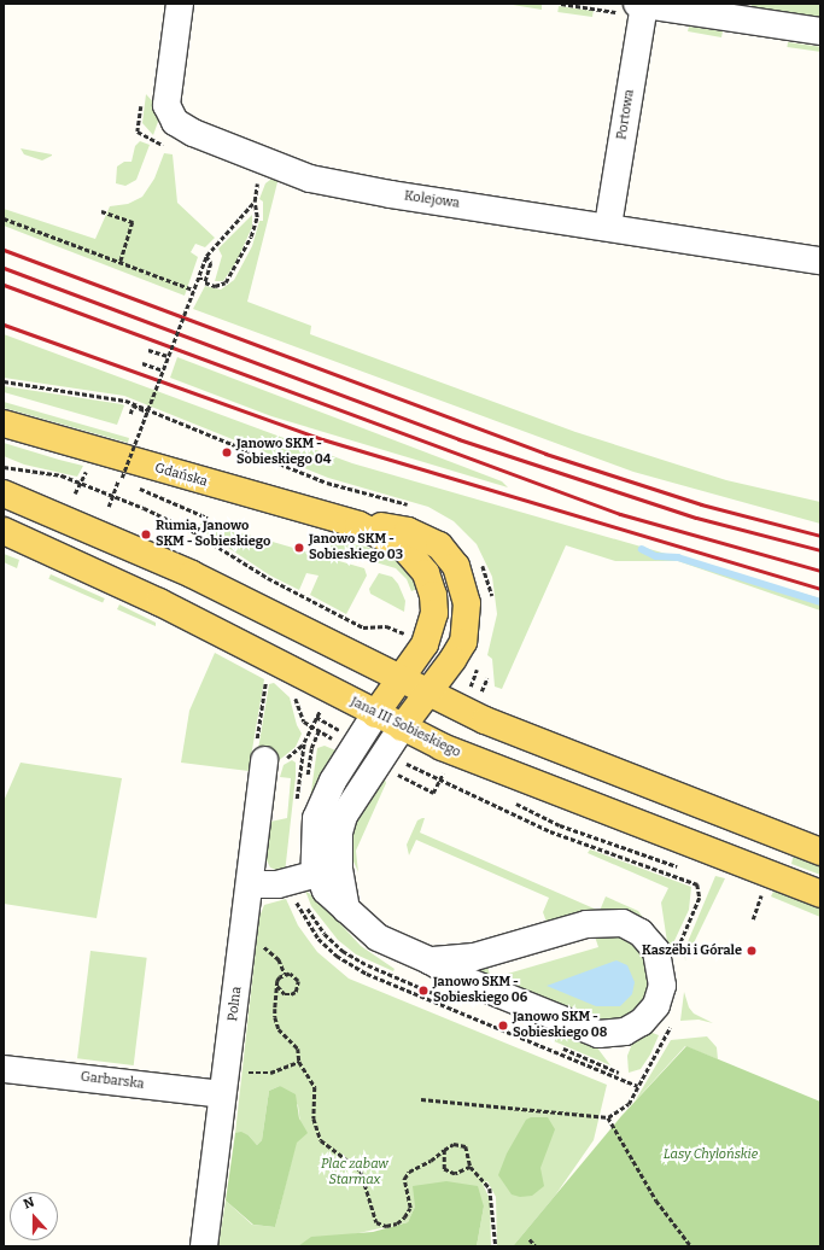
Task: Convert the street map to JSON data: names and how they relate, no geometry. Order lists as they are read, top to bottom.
{
  "streets": {
    "main road": ["Gdańska", "Jana III Sobieskiego"],
    "street": [
      "Portowa",
      "Kolejowa",
      "Polna",
      "Garbarska"
    ]
  },
  "crossings": [
    ["Portowa", "Kolejowa"],
    ["Gdańska", "Jana III Sobieskiego"],
    ["Polna", "Garbarska"]
  ],
  "parks": ["Lasy Chylońskie", "Plac zabaw Starmax"],
  "places": [
    "Janowo SKM - Sobieskiego 04",
    "Rumia, Janowo SKM - Sobieskiego",
    "Janowo SKM - Sobieskiego 03",
    "Kaszëbi i Górale",
    "Janowo SKM - Sobieskiego 06",
    "Janowo SKM - Sobieskiego 08"
  ],
  "north": "top"
}
